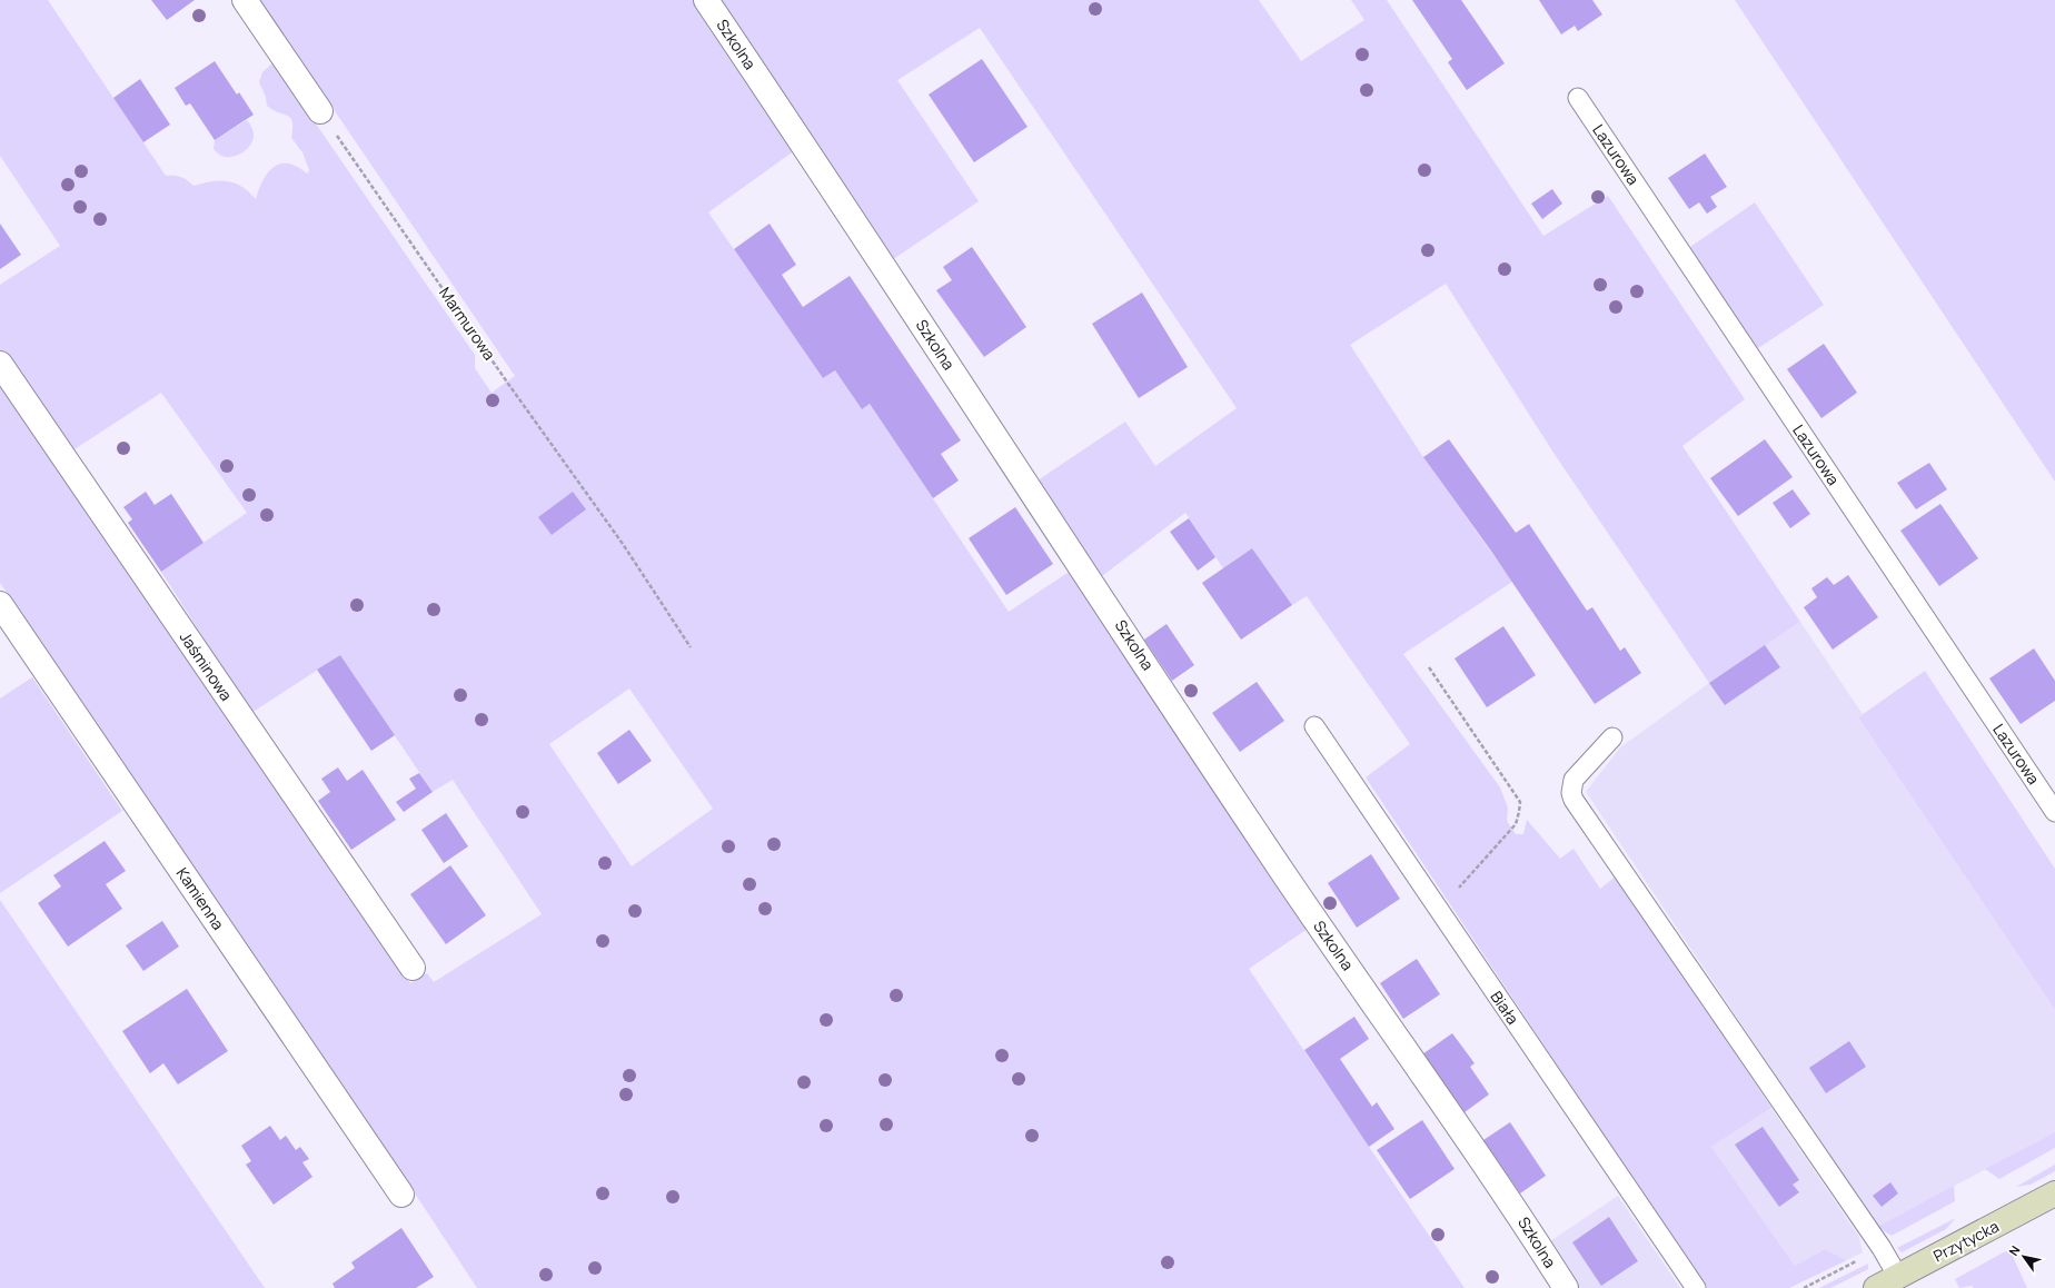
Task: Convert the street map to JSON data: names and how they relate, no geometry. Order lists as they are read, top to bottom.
{
  "streets": {
    "main road": ["Przytycka"],
    "street": ["Szkolna", "Jaśminowa", "Kamienna"],
    "lane": ["Lazurowa", "Biała"],
    "path": ["Marmurowa"]
  },
  "north": "top left"
}
